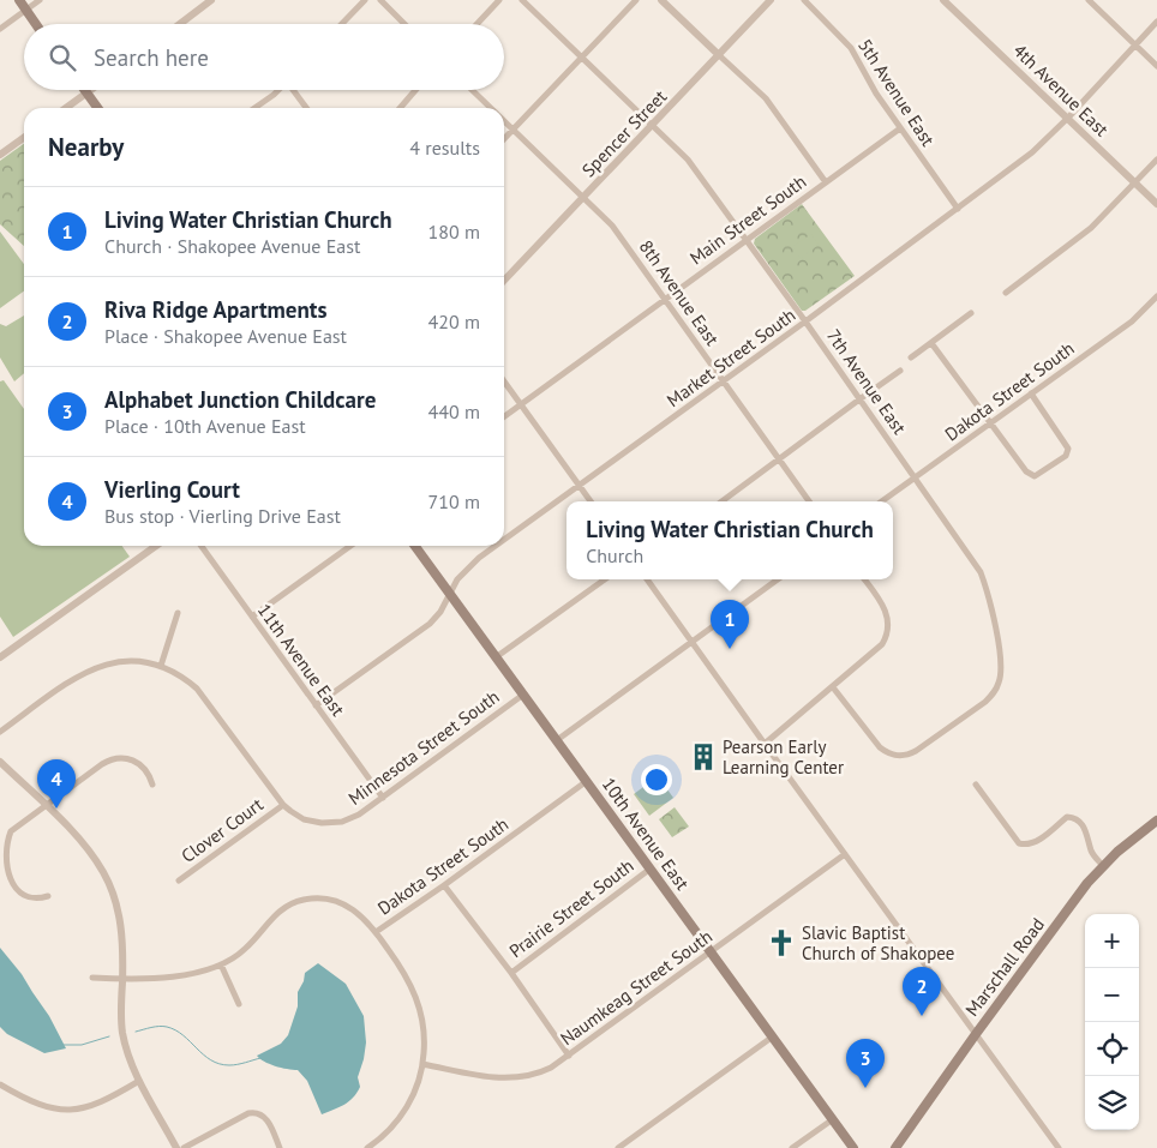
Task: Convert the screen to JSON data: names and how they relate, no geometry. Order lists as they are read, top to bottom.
{
  "streets": {
    "main road": ["10th Avenue East", "Marschall Road"],
    "street": [
      "4th Avenue East",
      "5th Avenue East",
      "Spencer Street",
      "Main Street South",
      "8th Avenue East",
      "Market Street South",
      "7th Avenue East",
      "Dakota Street South",
      "11th Avenue East",
      "Minnesota Street South",
      "Clover Court",
      "Prairie Street South",
      "Naumkeag Street South"
    ]
  },
  "crossings": [
    ["4th Avenue East", "Market Street South"],
    ["5th Avenue East", "Main Street South"],
    ["5th Avenue East", "Market Street South"],
    ["Spencer Street", "8th Avenue East"],
    ["Spencer Street", "7th Avenue East"],
    ["Main Street South", "8th Avenue East"],
    ["Main Street South", "7th Avenue East"],
    ["8th Avenue East", "Market Street South"],
    ["Market Street South", "7th Avenue East"],
    ["Market Street South", "11th Avenue East"],
    ["Market Street South", "10th Avenue East"],
    ["7th Avenue East", "Dakota Street South"],
    ["Dakota Street South", "10th Avenue East"],
    ["11th Avenue East", "Minnesota Street South"],
    ["Minnesota Street South", "Clover Court"],
    ["Minnesota Street South", "10th Avenue East"],
    ["10th Avenue East", "Prairie Street South"],
    ["10th Avenue East", "Naumkeag Street South"]
  ],
  "places": {
    "building": ["Pearson Early Learning Center"],
    "church": ["Slavic Baptist Church of Shakopee"]
  },
  "page": {
    "search": "Search here",
    "heading": ["Nearby", "4 results"],
    "list": [
      {
        "mark": "1",
        "name": "Living Water Christian Church",
        "note": "Church · Shakopee Avenue East",
        "value": "180 m"
      },
      {
        "mark": "2",
        "name": "Riva Ridge Apartments",
        "note": "Place · Shakopee Avenue East",
        "value": "420 m"
      },
      {
        "mark": "3",
        "name": "Alphabet Junction Childcare",
        "note": "Place · 10th Avenue East",
        "value": "440 m"
      },
      {
        "mark": "4",
        "name": "Vierling Court",
        "note": "Bus stop · Vierling Drive East",
        "value": "710 m"
      }
    ],
    "popup": ["Living Water Christian Church", "Church"],
    "pins": [
      "1",
      "4",
      "2",
      "3"
    ],
    "map_buttons": ["+", "−"]
  }
}
